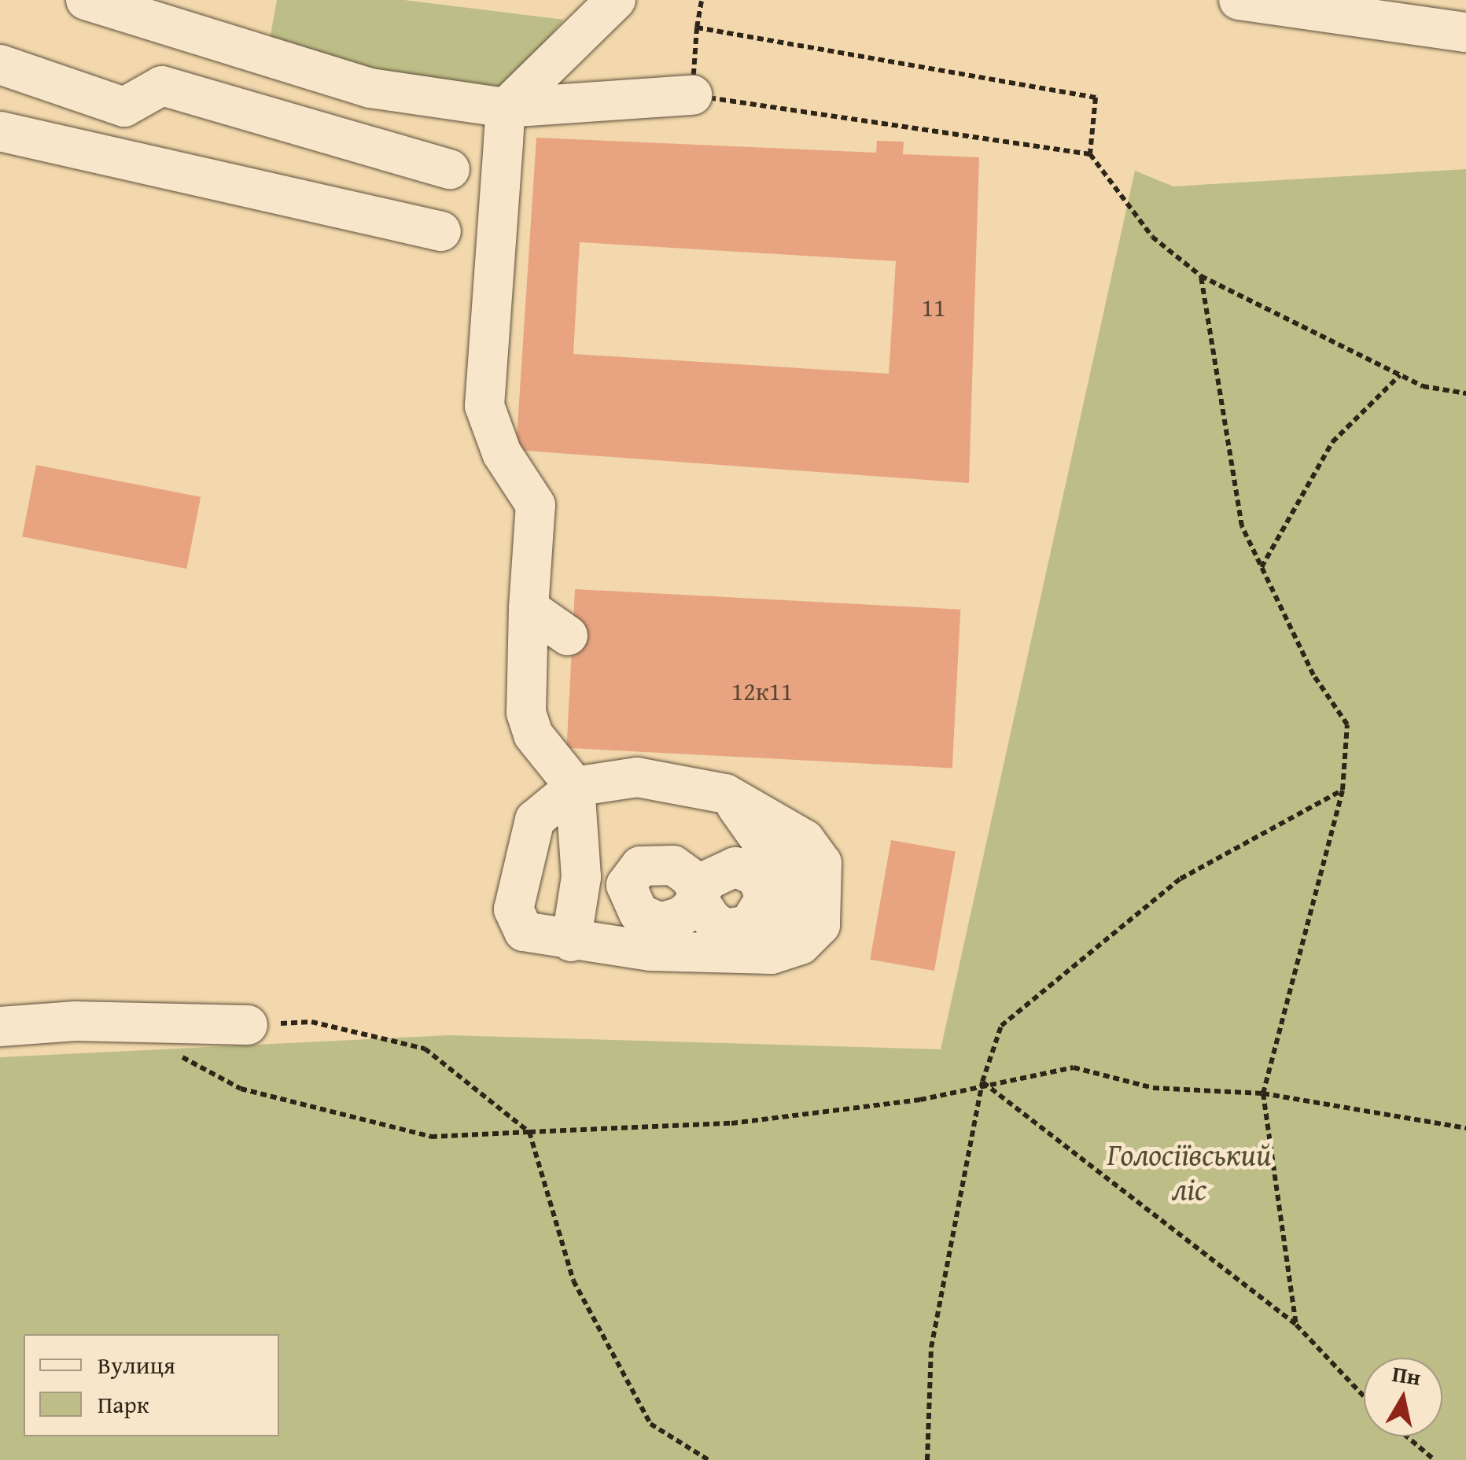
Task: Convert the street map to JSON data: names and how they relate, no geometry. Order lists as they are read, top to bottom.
{
  "parks": ["Голосіївський ліс"],
  "house_numbers": ["11", "12к11"],
  "legend": ["Вулиця", "Парк"],
  "north": "top"
}
